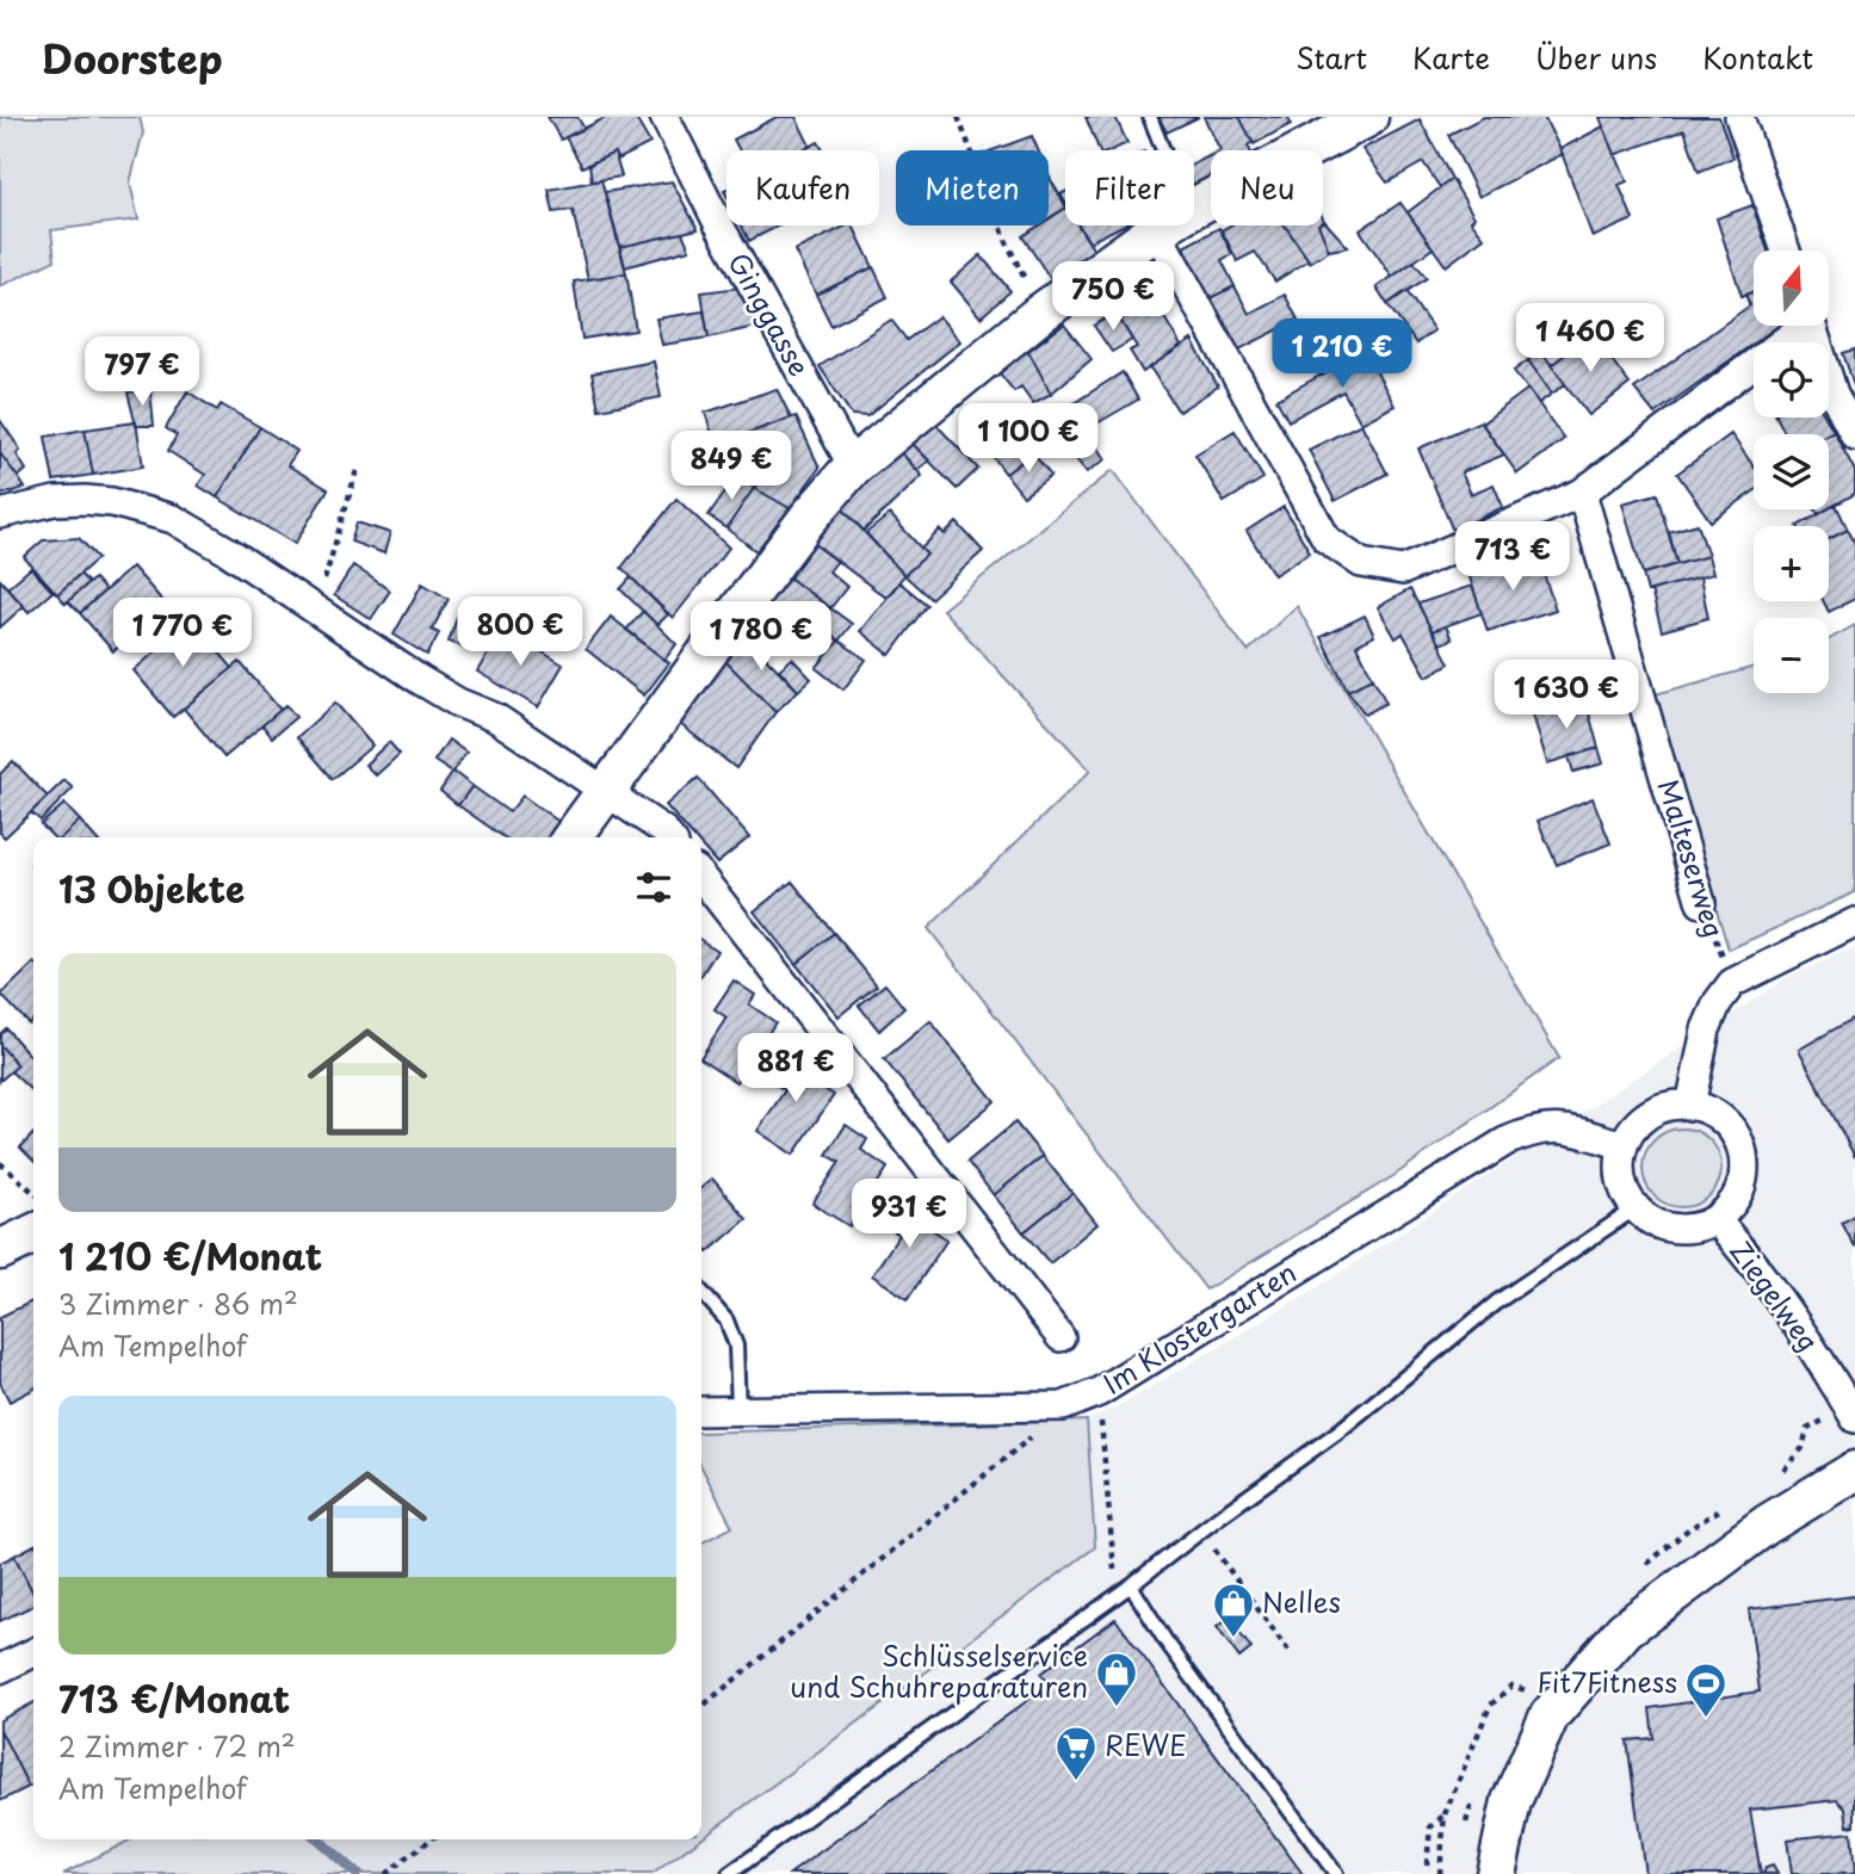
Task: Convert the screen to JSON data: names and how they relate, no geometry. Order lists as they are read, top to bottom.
{
  "streets": {
    "street": [
      "Ginggasse",
      "Malteserweg",
      "Ziegelweg",
      "Im Klostergarten"
    ]
  },
  "crossings": [
    ["Ziegelweg", "Im Klostergarten"]
  ],
  "places": {
    "shop": ["Nelles", "Schlüsselservice und Schuhreparaturen"],
    "sports": ["Fit7Fitness"],
    "supermarket": ["REWE"]
  },
  "north": "top",
  "page": {
    "header": "Doorstep",
    "nav": [
      "Start",
      "Karte",
      "Über uns",
      "Kontakt"
    ],
    "chip": [
      "Kaufen",
      "Mieten",
      "Filter",
      "Neu"
    ],
    "map_buttons": ["+", "−"],
    "price": [
      "750 €",
      "1 460 €",
      "1 210 €",
      "797 €",
      "1 100 €",
      "849 €",
      "713 €",
      "800 €",
      "1 770 €",
      "1 780 €",
      "1 630 €",
      "881 €",
      "931 €"
    ],
    "heading": "13 Objekte",
    "list": [
      {
        "name": "1 210 €/Monat",
        "note": "3 Zimmer · 86 m² · Am Tempelhof"
      },
      {
        "name": "713 €/Monat",
        "note": "2 Zimmer · 72 m² · Am Tempelhof"
      }
    ]
  }
}
